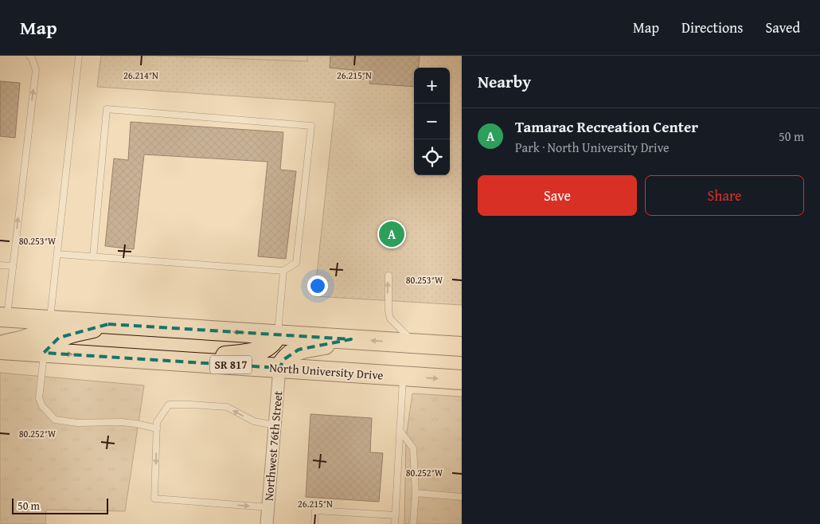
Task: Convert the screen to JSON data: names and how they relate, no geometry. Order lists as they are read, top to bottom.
{
  "streets": {
    "main road": ["SR 817", "North University Drive"],
    "street": ["Northwest 76th Street"]
  },
  "crossings": [
    ["North University Drive", "Northwest 76th Street"]
  ],
  "scale_bar": "50 m",
  "page": {
    "header": "Map",
    "nav": ["Map", "Directions", "Saved"],
    "heading": "Nearby",
    "map_buttons": ["+", "−"],
    "list": [
      {
        "mark": "A",
        "name": "Tamarac Recreation Center",
        "note": "Park · North University Drive",
        "value": "50 m"
      }
    ],
    "buttons": ["Save", "Share"],
    "pins": "A",
    "scale": "50 m"
  },
  "coordinates": [
    "26.214°N",
    "26.215°N",
    "80.253°W",
    "80.252°W"
  ]
}
